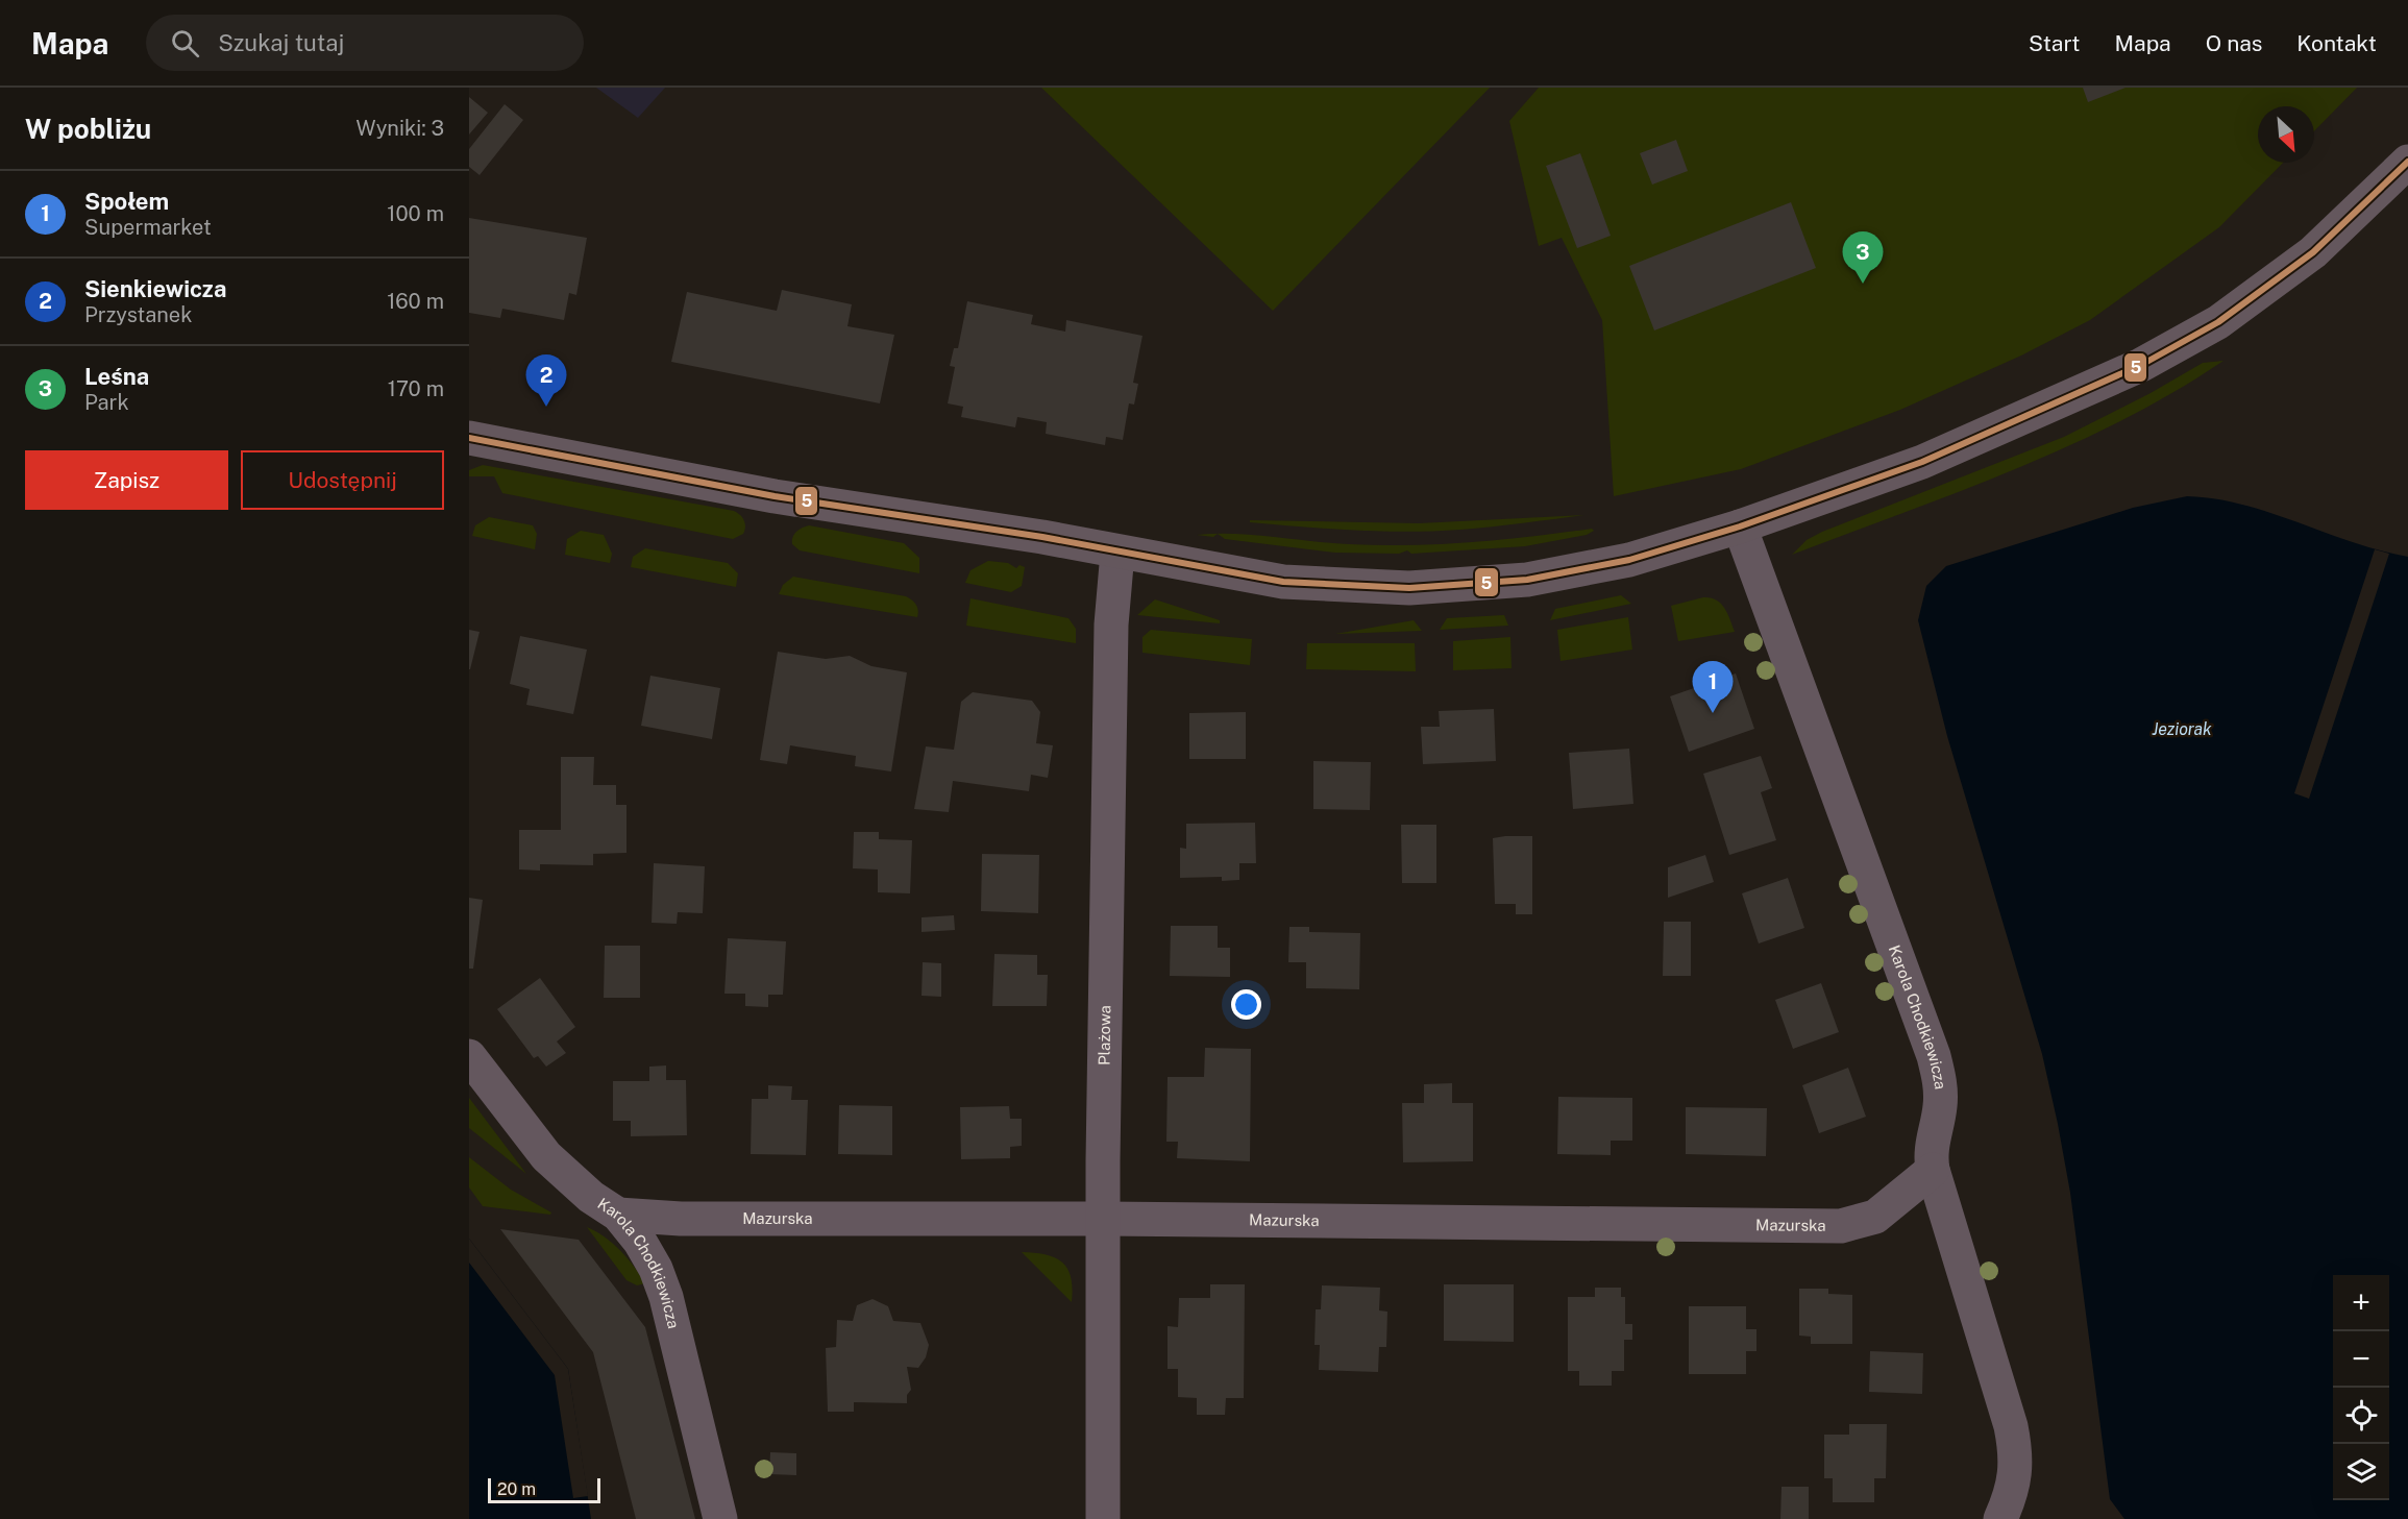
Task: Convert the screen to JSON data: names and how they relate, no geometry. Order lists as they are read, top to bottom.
{
  "streets": {
    "street": ["Karola Chodkiewicza", "Plażowa", "Mazurska"]
  },
  "crossings": [
    ["Karola Chodkiewicza", "Mazurska"],
    ["Plażowa", "Mazurska"]
  ],
  "water": ["Jeziorak"],
  "lines": ["transit line 5"],
  "scale_bar": "20 m",
  "north": "bottom right",
  "page": {
    "header": "Mapa",
    "search": "Szukaj tutaj",
    "nav": [
      "Start",
      "Mapa",
      "O nas",
      "Kontakt"
    ],
    "heading": ["W pobliżu", "Wyniki: 3"],
    "list": [
      {
        "mark": "1",
        "name": "Społem",
        "note": "Supermarket",
        "value": "100 m"
      },
      {
        "mark": "2",
        "name": "Sienkiewicza",
        "note": "Przystanek",
        "value": "160 m"
      },
      {
        "mark": "3",
        "name": "Leśna",
        "note": "Park",
        "value": "170 m"
      }
    ],
    "pins": ["3", "2", "1"],
    "buttons": ["Zapisz", "Udostępnij"],
    "map_buttons": ["+", "−"],
    "scale": "20 m"
  }
}
